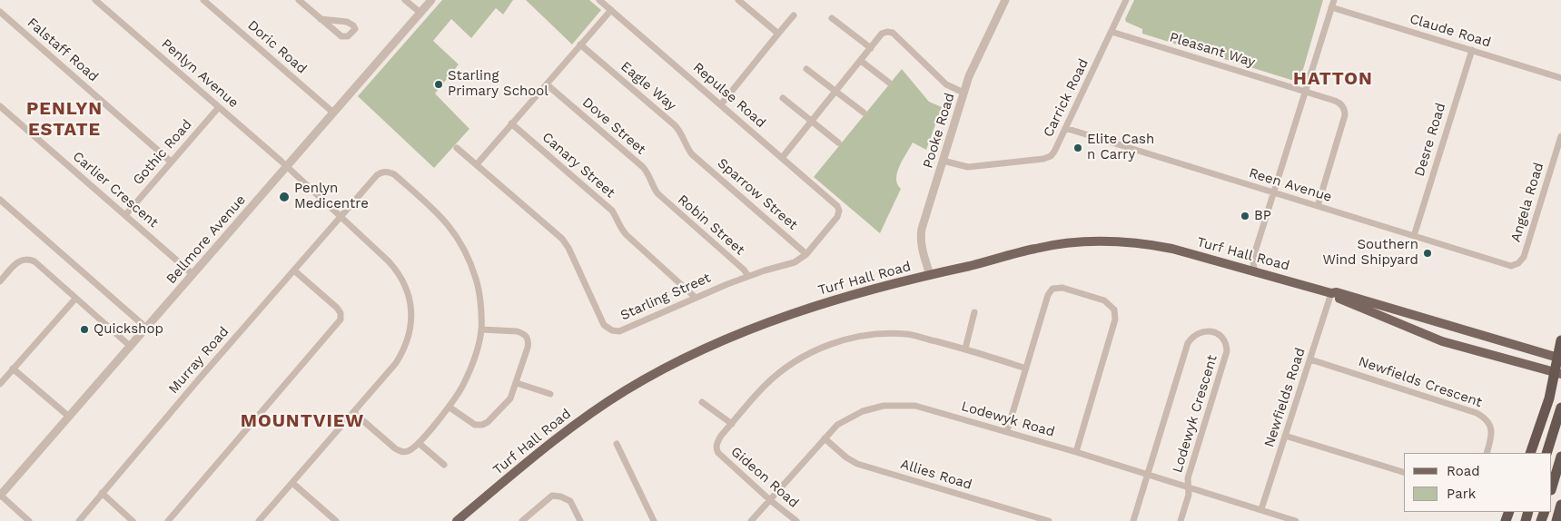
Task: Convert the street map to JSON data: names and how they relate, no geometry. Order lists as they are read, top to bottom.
{
  "streets": {
    "main road": ["Turf Hall Road"],
    "street": [
      "Claude Road",
      "Doric Road",
      "Falstaff Road",
      "Pleasant Way",
      "Penlyn Avenue",
      "Eagle Way",
      "Repulse Road",
      "Carrick Road",
      "Dove Street",
      "Pooke Road",
      "Desre Road",
      "Gothic Road",
      "Canary Street",
      "Reen Avenue",
      "Carlier Crescent",
      "Sparrow Street",
      "Angela Road",
      "Robin Street",
      "Bellmore Avenue",
      "Starling Street",
      "Murray Road",
      "Newfields Crescent",
      "Newfields Road",
      "Lodewyk Crescent",
      "Lodewyk Road",
      "Allies Road",
      "Gideon Road"
    ]
  },
  "crossings": [
    ["Claude Road", "Desre Road"],
    ["Doric Road", "Bellmore Avenue"],
    ["Falstaff Road", "Gothic Road"],
    ["Pleasant Way", "Carrick Road"],
    ["Pleasant Way", "Reen Avenue"],
    ["Penlyn Avenue", "Gothic Road"],
    ["Penlyn Avenue", "Bellmore Avenue"],
    ["Penlyn Avenue", "Murray Road"],
    ["Eagle Way", "Sparrow Street"],
    ["Repulse Road", "Starling Street"],
    ["Carrick Road", "Pooke Road"],
    ["Carrick Road", "Reen Avenue"],
    ["Dove Street", "Robin Street"],
    ["Pooke Road", "Turf Hall Road"],
    ["Desre Road", "Reen Avenue"],
    ["Gothic Road", "Carlier Crescent"],
    ["Canary Street", "Starling Street"],
    ["Reen Avenue", "Angela Road"],
    ["Carlier Crescent", "Bellmore Avenue"],
    ["Sparrow Street", "Starling Street"],
    ["Robin Street", "Starling Street"],
    ["Turf Hall Road", "Newfields Road"],
    ["Newfields Crescent", "Newfields Road"],
    ["Newfields Road", "Lodewyk Road"],
    ["Lodewyk Crescent", "Lodewyk Road"],
    ["Lodewyk Road", "Allies Road"],
    ["Lodewyk Road", "Gideon Road"]
  ],
  "districts": ["HATTON", "PENLYN ESTATE", "MOUNTVIEW"],
  "places": [
    "Starling Primary School",
    "Elite Cash n Carry",
    "Penlyn Medicentre",
    "BP",
    "Southern Wind Shipyard",
    "Quickshop"
  ],
  "legend": ["Road", "Park"]
}
